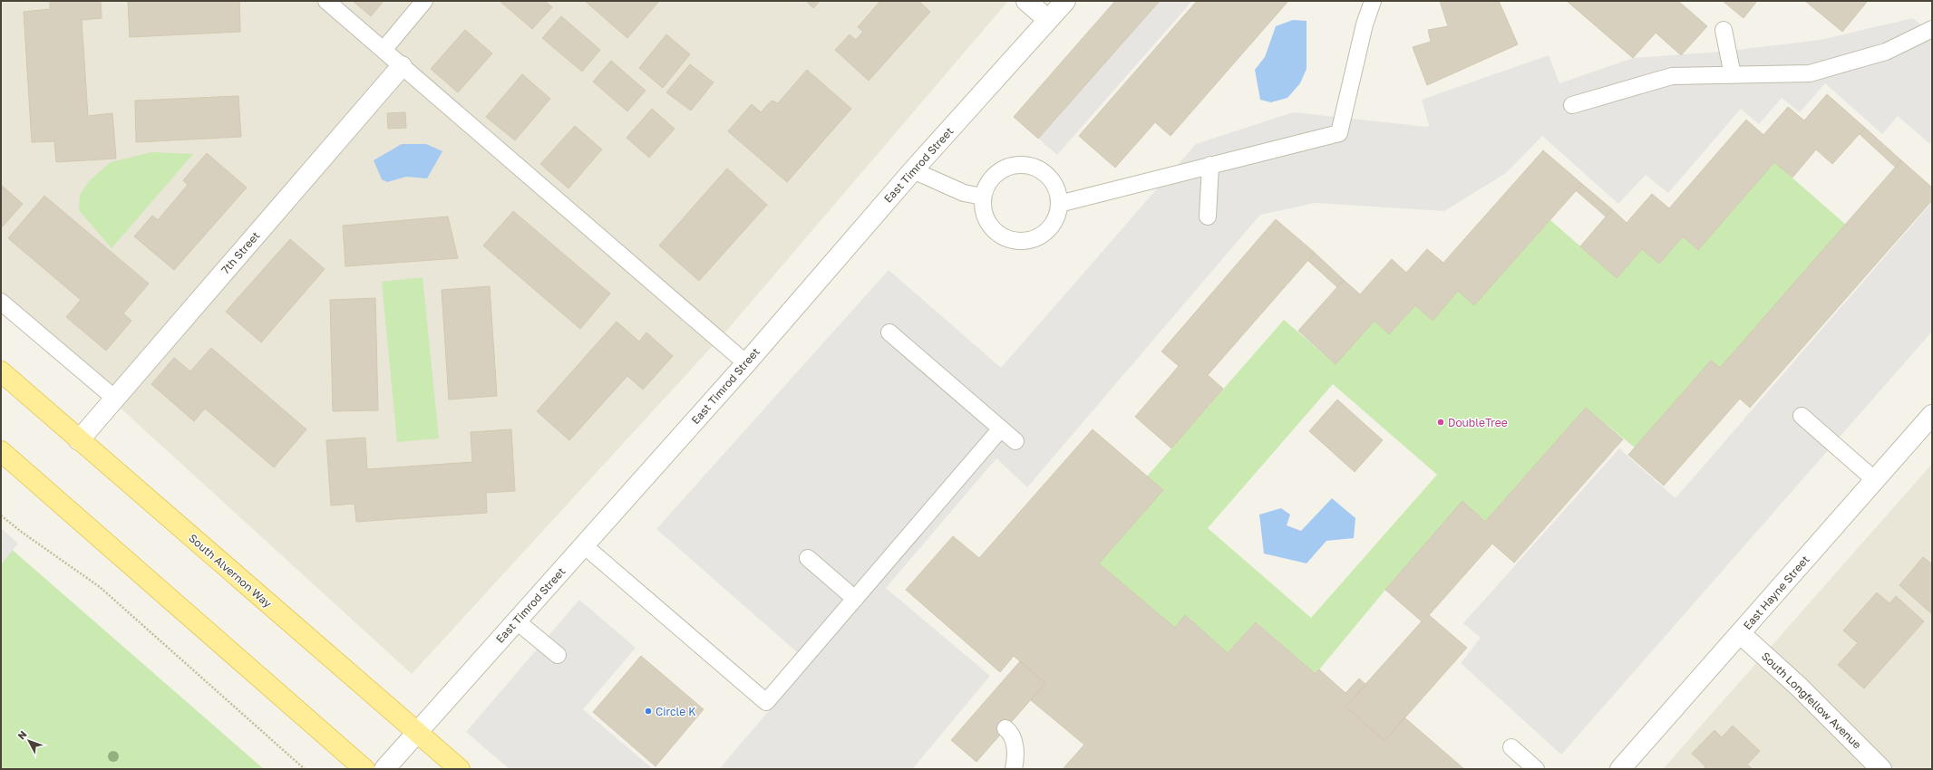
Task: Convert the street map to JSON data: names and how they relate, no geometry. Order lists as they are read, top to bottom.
{
  "streets": {
    "main road": ["South Alvernon Way"],
    "street": [
      "East Timrod Street",
      "7th Street",
      "East Hayne Street",
      "South Longfellow Avenue"
    ]
  },
  "crossings": [
    ["East Timrod Street", "South Alvernon Way"],
    ["7th Street", "South Alvernon Way"],
    ["East Hayne Street", "South Longfellow Avenue"]
  ],
  "places": ["DoubleTree", "Circle K"],
  "north": "top left"
}
